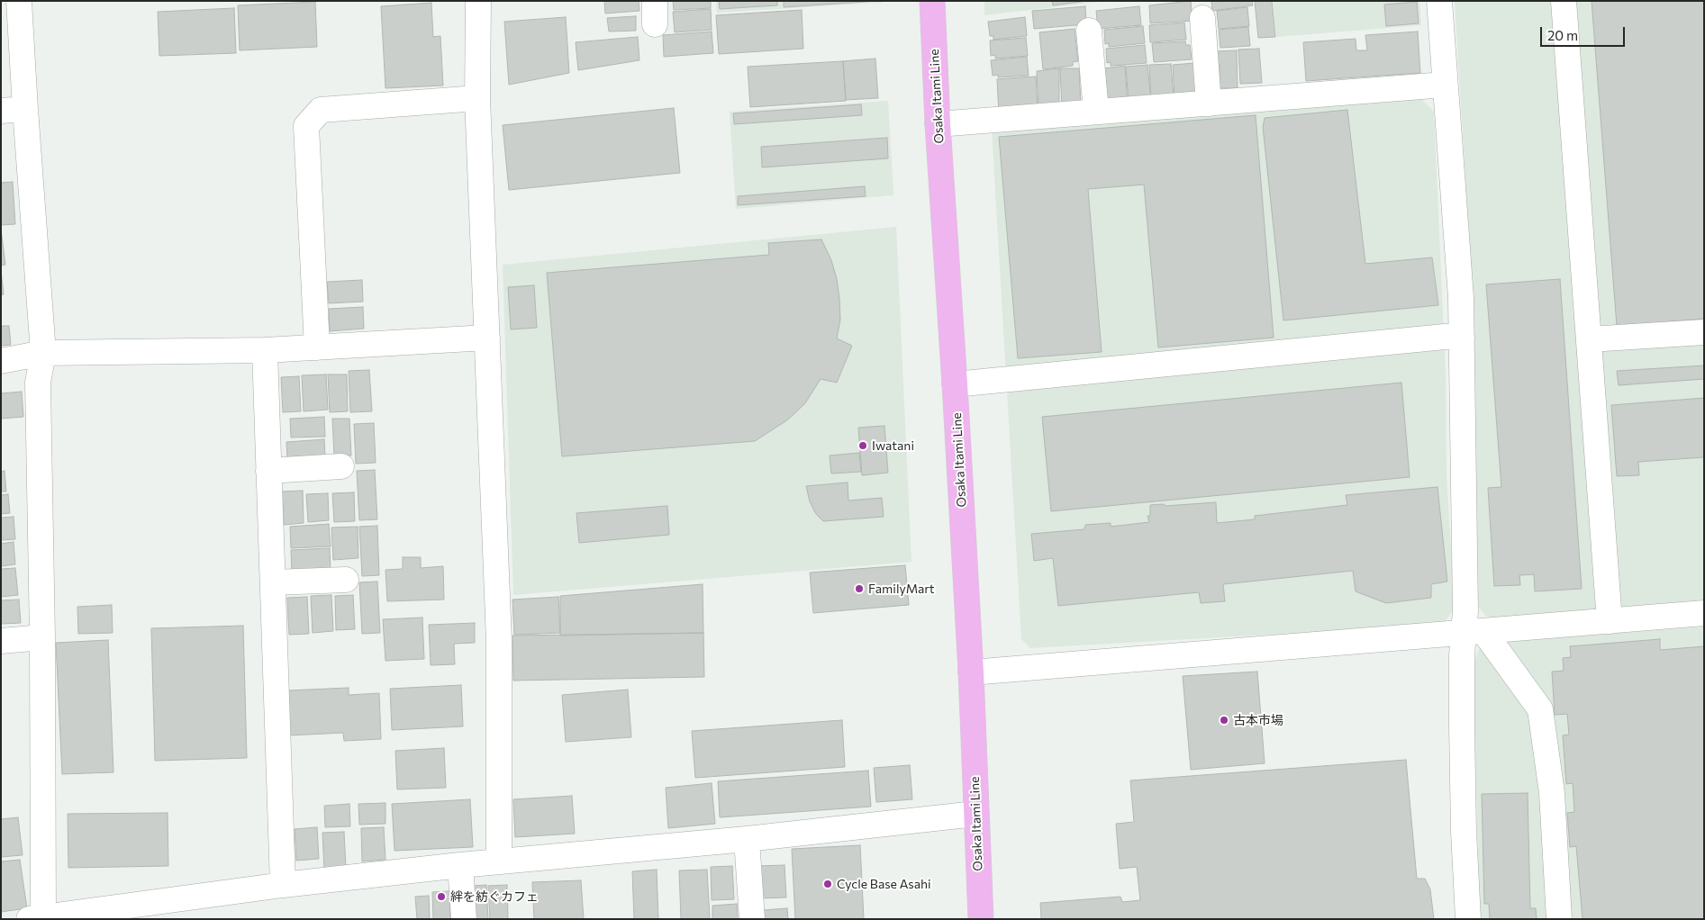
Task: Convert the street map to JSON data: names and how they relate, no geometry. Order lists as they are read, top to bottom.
{
  "streets": {
    "main road": ["Osaka Itami Line"]
  },
  "places": [
    "Iwatani",
    "FamilyMart",
    "古本市場",
    "Cycle Base Asahi",
    "絆を紡ぐカフェ"
  ],
  "scale_bar": "20 m"
}
